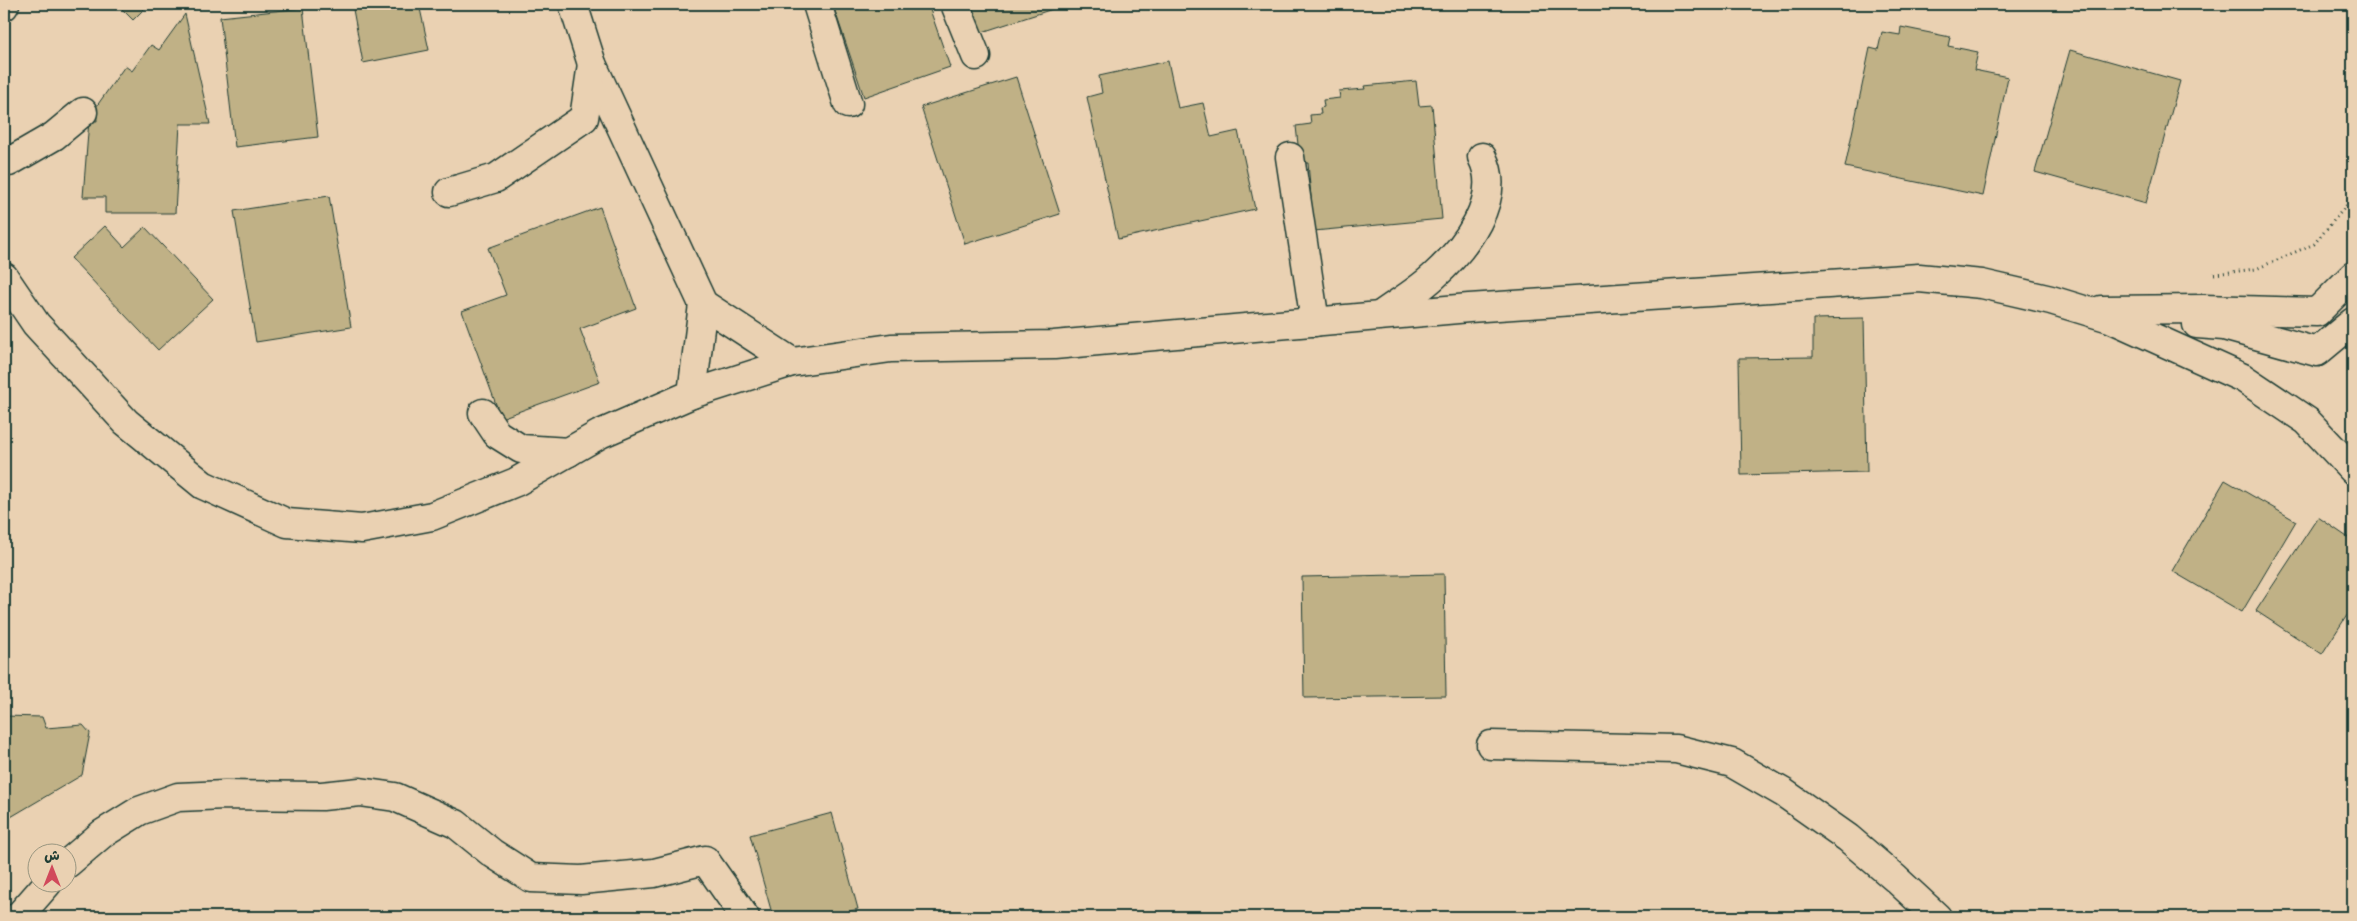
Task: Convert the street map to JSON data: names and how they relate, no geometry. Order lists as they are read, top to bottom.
{
  "north": "top"
}
